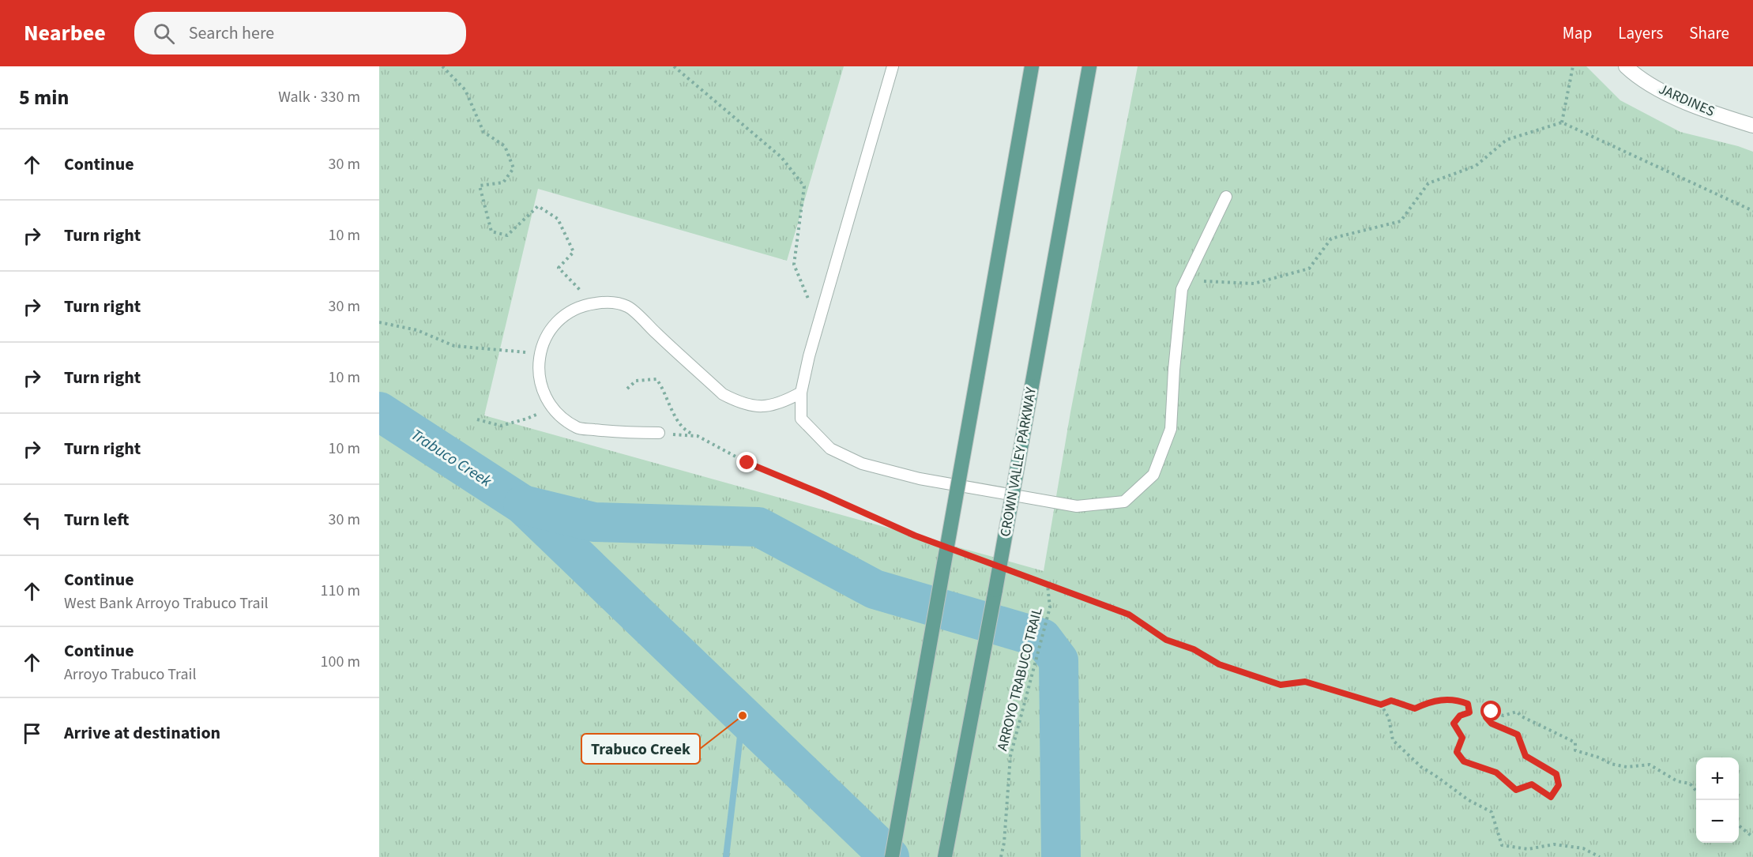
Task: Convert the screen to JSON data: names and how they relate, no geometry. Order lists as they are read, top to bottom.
{
  "streets": {
    "main road": ["CROWN VALLEY PARKWAY"],
    "street": ["JARDINES"],
    "path": ["ARROYO TRABUCO TRAIL"]
  },
  "water": ["Trabuco Creek"],
  "places": ["Trabuco Creek"],
  "page": {
    "header": "Nearbee",
    "search": "Search here",
    "nav": ["Map", "Layers", "Share"],
    "heading": ["5 min", "Walk · 330 m"],
    "list": [
      ["Continue", "30 m"],
      ["Turn right", "10 m"],
      ["Turn right", "30 m"],
      ["Turn right", "10 m"],
      ["Turn right", "10 m"],
      ["Turn left", "30 m"],
      ["Continue", "West Bank Arroyo Trabuco Trail", "110 m"],
      ["Continue", "Arroyo Trabuco Trail", "100 m"],
      "Arrive at destination"
    ],
    "map_buttons": ["+", "−"]
  }
}
